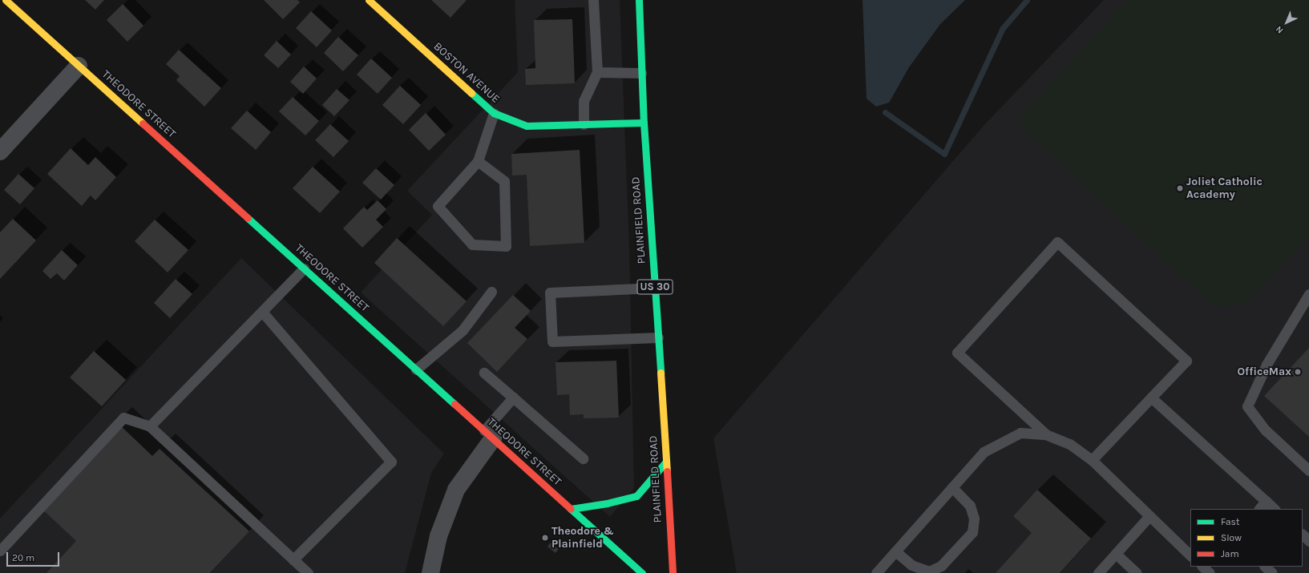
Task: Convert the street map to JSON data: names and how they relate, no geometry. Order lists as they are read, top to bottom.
{
  "streets": {
    "main road": [
      "BOSTON AVENUE",
      "THEODORE STREET",
      "PLAINFIELD ROAD",
      "US 30"
    ]
  },
  "crossings": [
    ["BOSTON AVENUE", "PLAINFIELD ROAD"]
  ],
  "places": ["Joliet Catholic Academy", "OfficeMax", "Theodore & Plainfield"],
  "legend": ["Fast", "Slow", "Jam"],
  "scale_bar": "20 m",
  "north": "bottom left"
}
